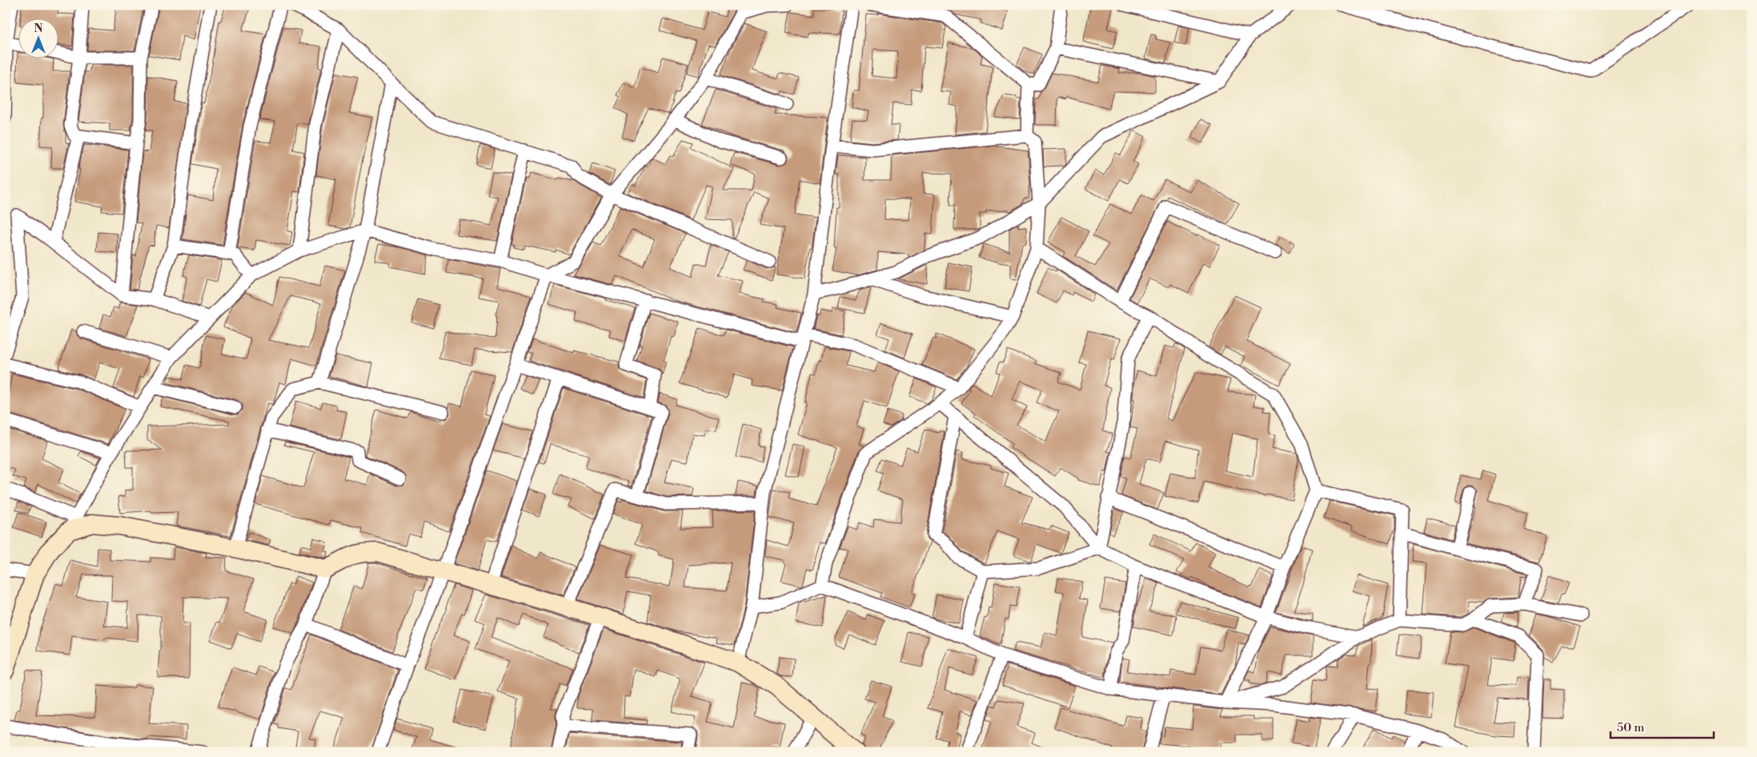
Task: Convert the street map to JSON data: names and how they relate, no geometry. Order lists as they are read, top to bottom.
{
  "scale_bar": "50 m",
  "north": "top"
}
